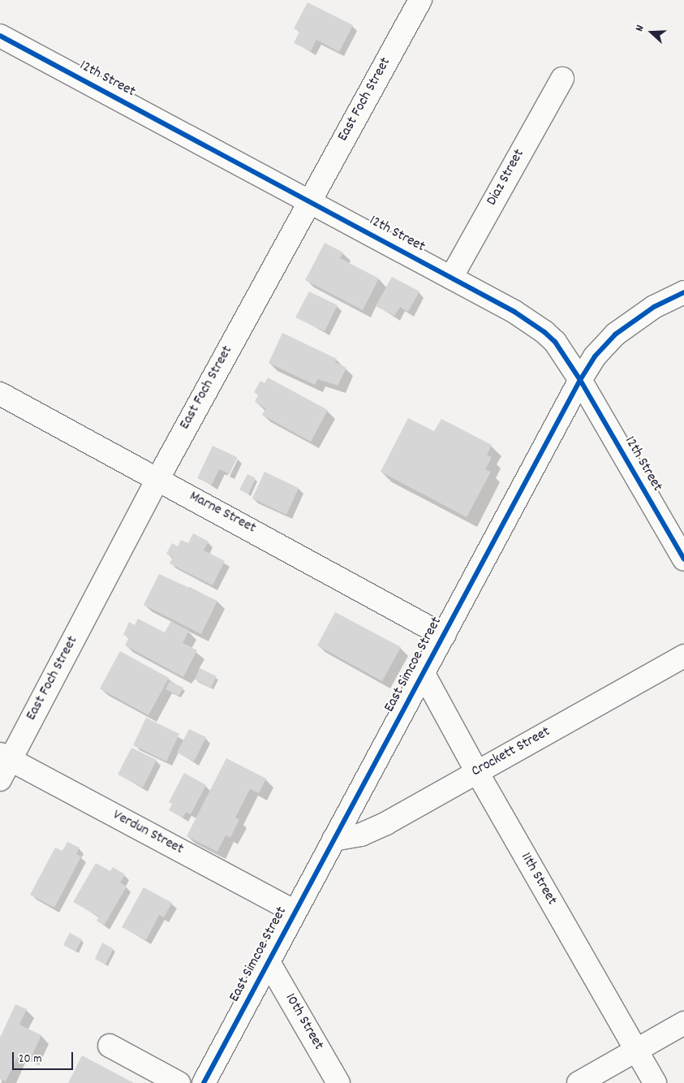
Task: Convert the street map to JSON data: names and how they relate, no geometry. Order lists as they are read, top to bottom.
{
  "streets": {
    "street": [
      "12th Street",
      "East Foch Street",
      "Diaz Street",
      "Marne Street",
      "East Simcoe Street",
      "Crockett Street",
      "Verdun Street",
      "11th Street",
      "10th Street"
    ]
  },
  "crossings": [
    ["12th Street", "East Foch Street"],
    ["12th Street", "Diaz Street"],
    ["12th Street", "East Simcoe Street"],
    ["East Foch Street", "Marne Street"],
    ["East Foch Street", "Verdun Street"],
    ["Marne Street", "East Simcoe Street"],
    ["East Simcoe Street", "Crockett Street"],
    ["East Simcoe Street", "Verdun Street"],
    ["East Simcoe Street", "11th Street"],
    ["East Simcoe Street", "10th Street"],
    ["Crockett Street", "11th Street"]
  ],
  "scale_bar": "20 m",
  "north": "left"
}
